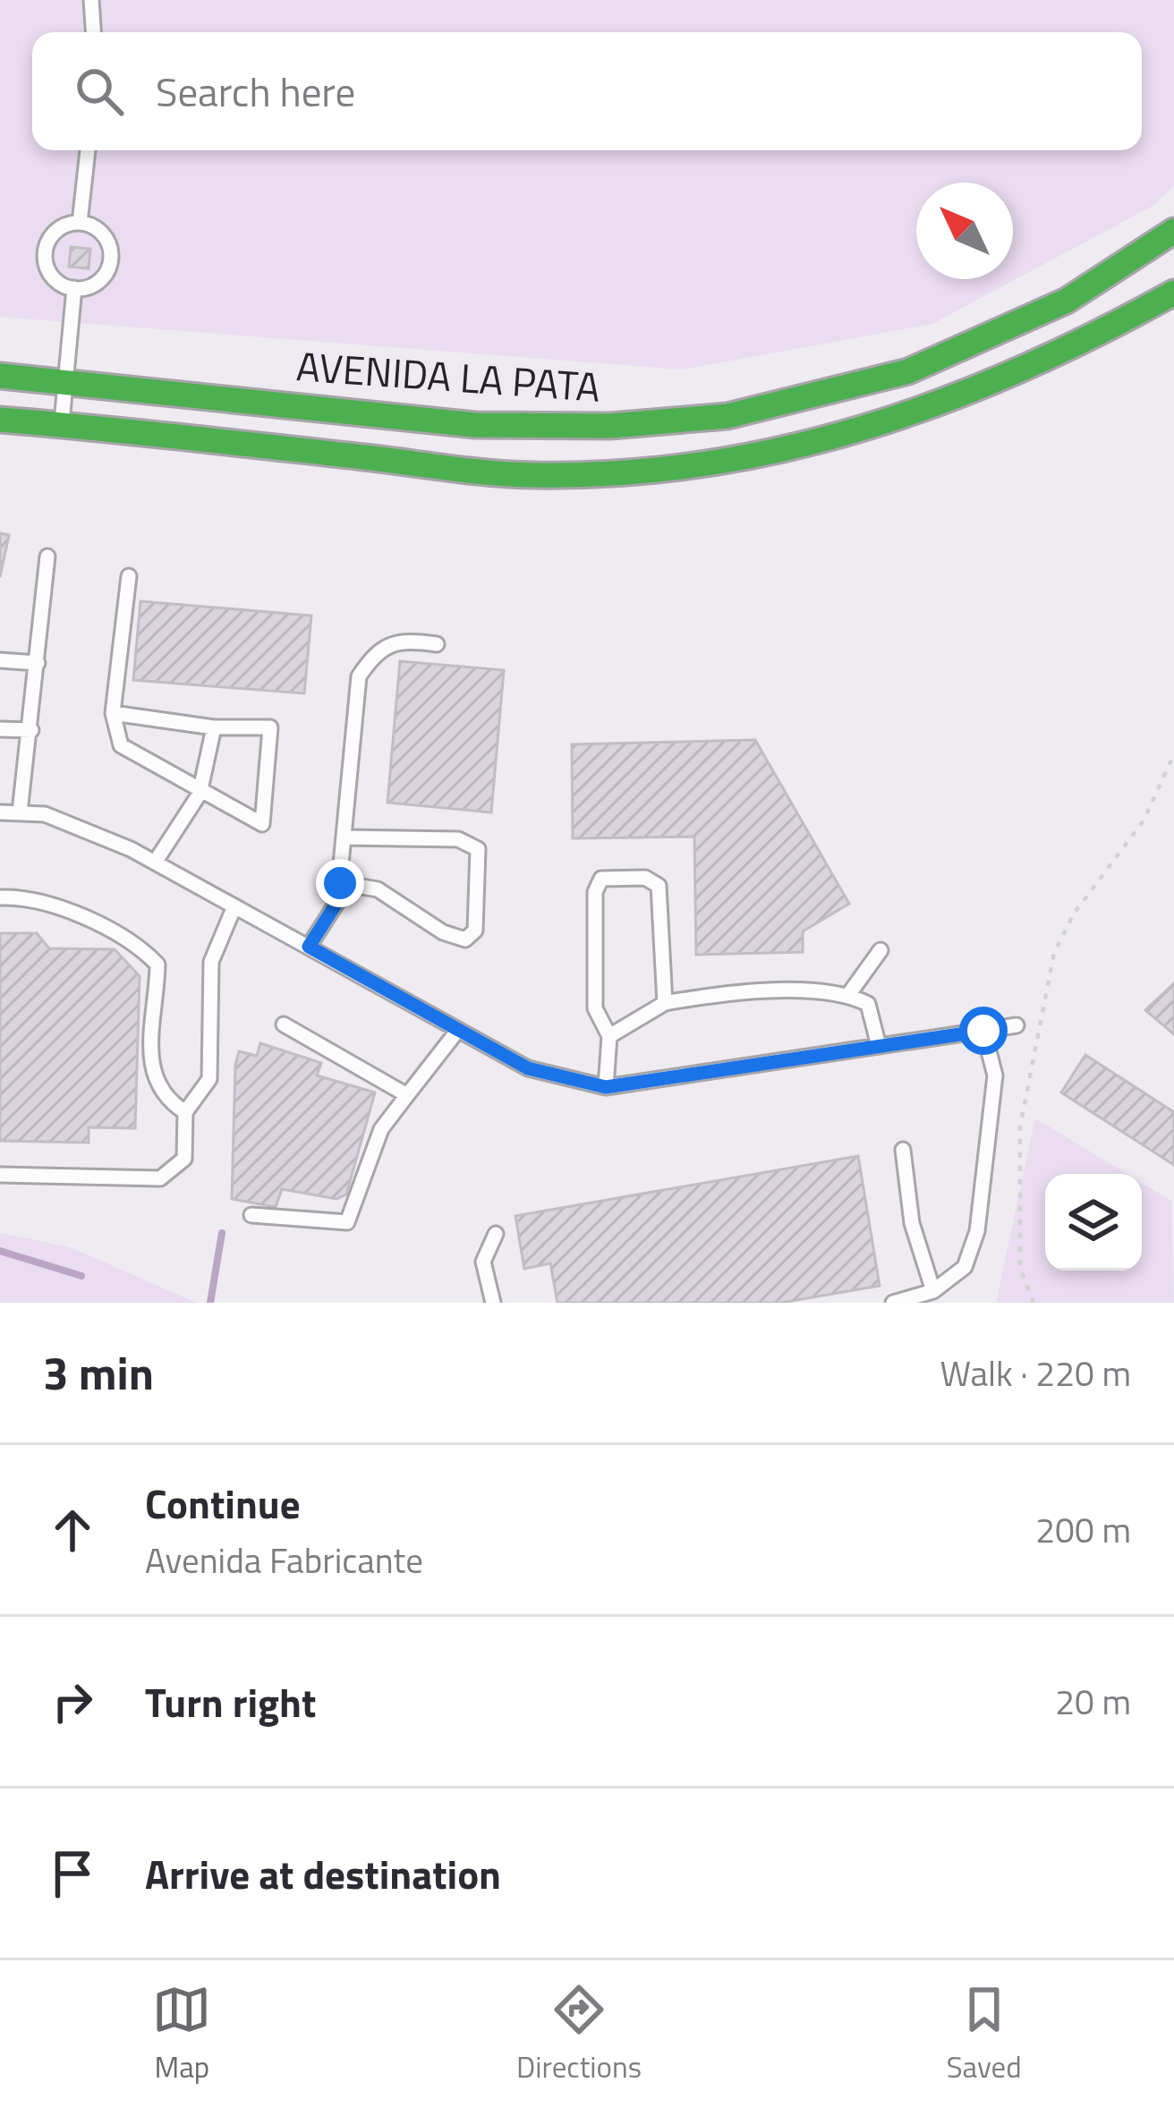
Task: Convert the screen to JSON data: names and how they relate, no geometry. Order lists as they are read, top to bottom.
{
  "streets": {
    "main road": ["AVENIDA LA PATA"]
  },
  "north": "top left",
  "page": {
    "search": "Search here",
    "heading": ["3 min", "Walk · 220 m"],
    "list": [
      ["Continue", "Avenida Fabricante", "200 m"],
      ["Turn right", "20 m"],
      "Arrive at destination"
    ],
    "nav": ["Map", "Directions", "Saved"]
  }
}
